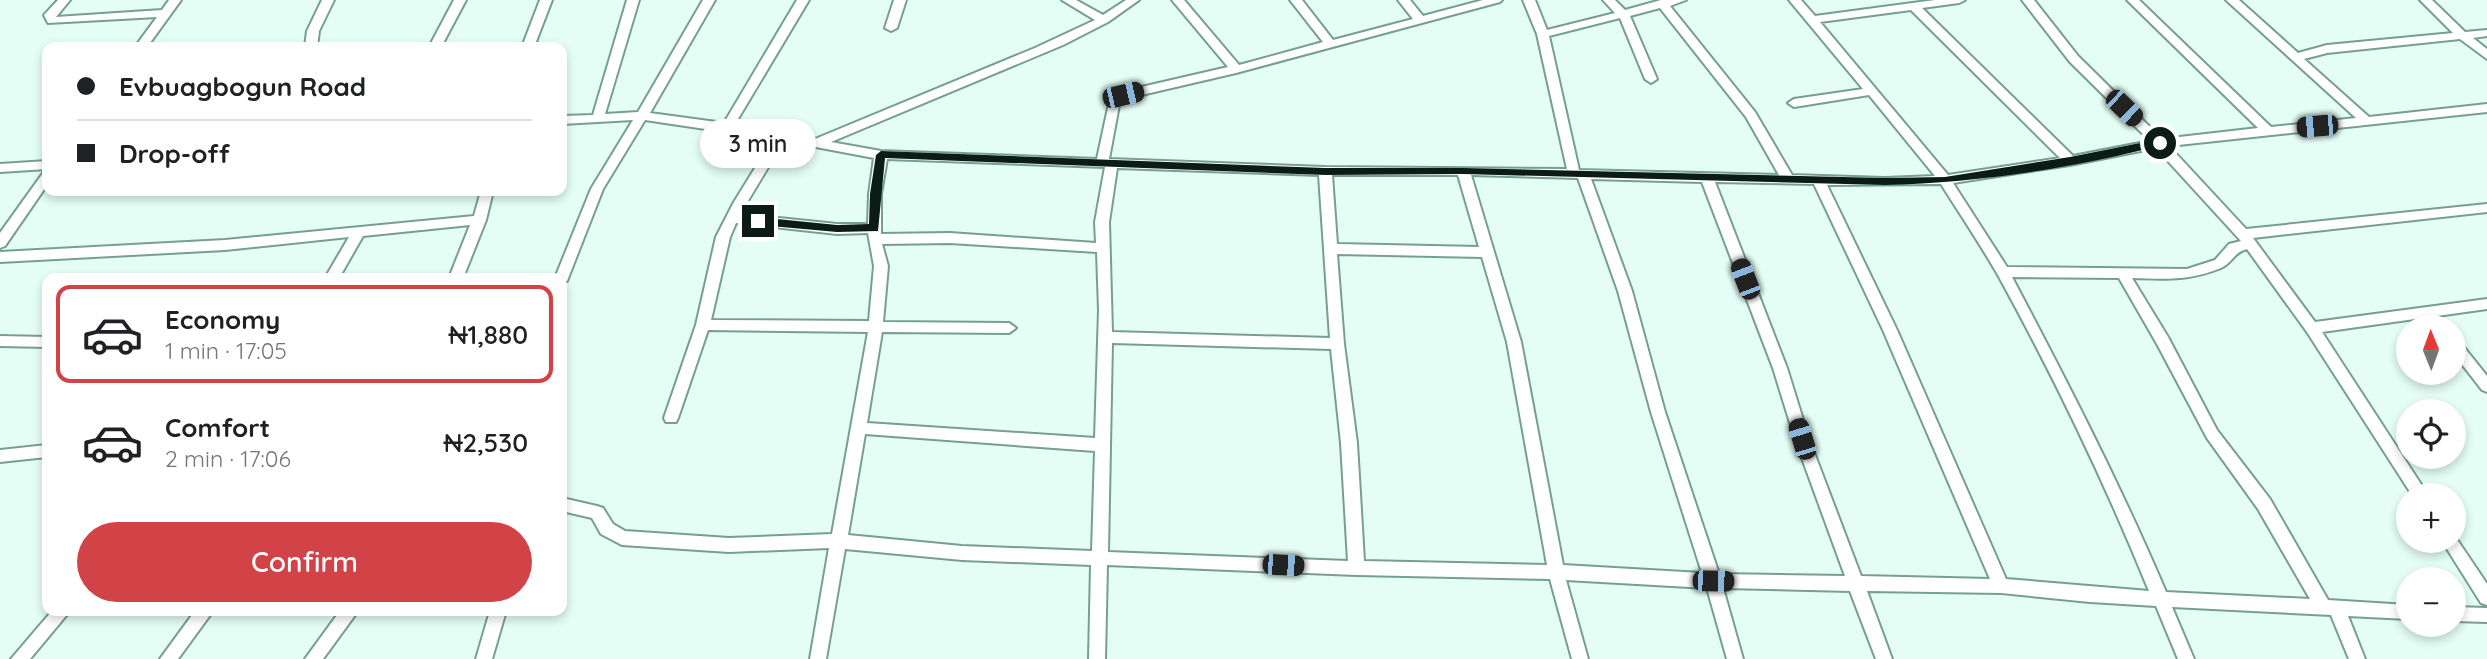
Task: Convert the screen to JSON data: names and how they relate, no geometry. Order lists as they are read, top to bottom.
{
  "north": "top",
  "page": {
    "banner": ["Evbuagbogun Road", "Drop-off"],
    "bubble": "3 min",
    "list": [
      {
        "name": "Economy",
        "note": "1 min · 17:05",
        "value": "₦1,880"
      },
      {
        "name": "Comfort",
        "note": "2 min · 17:06",
        "value": "₦2,530"
      }
    ],
    "map_buttons": ["+", "−"],
    "buttons": "Confirm"
  }
}
